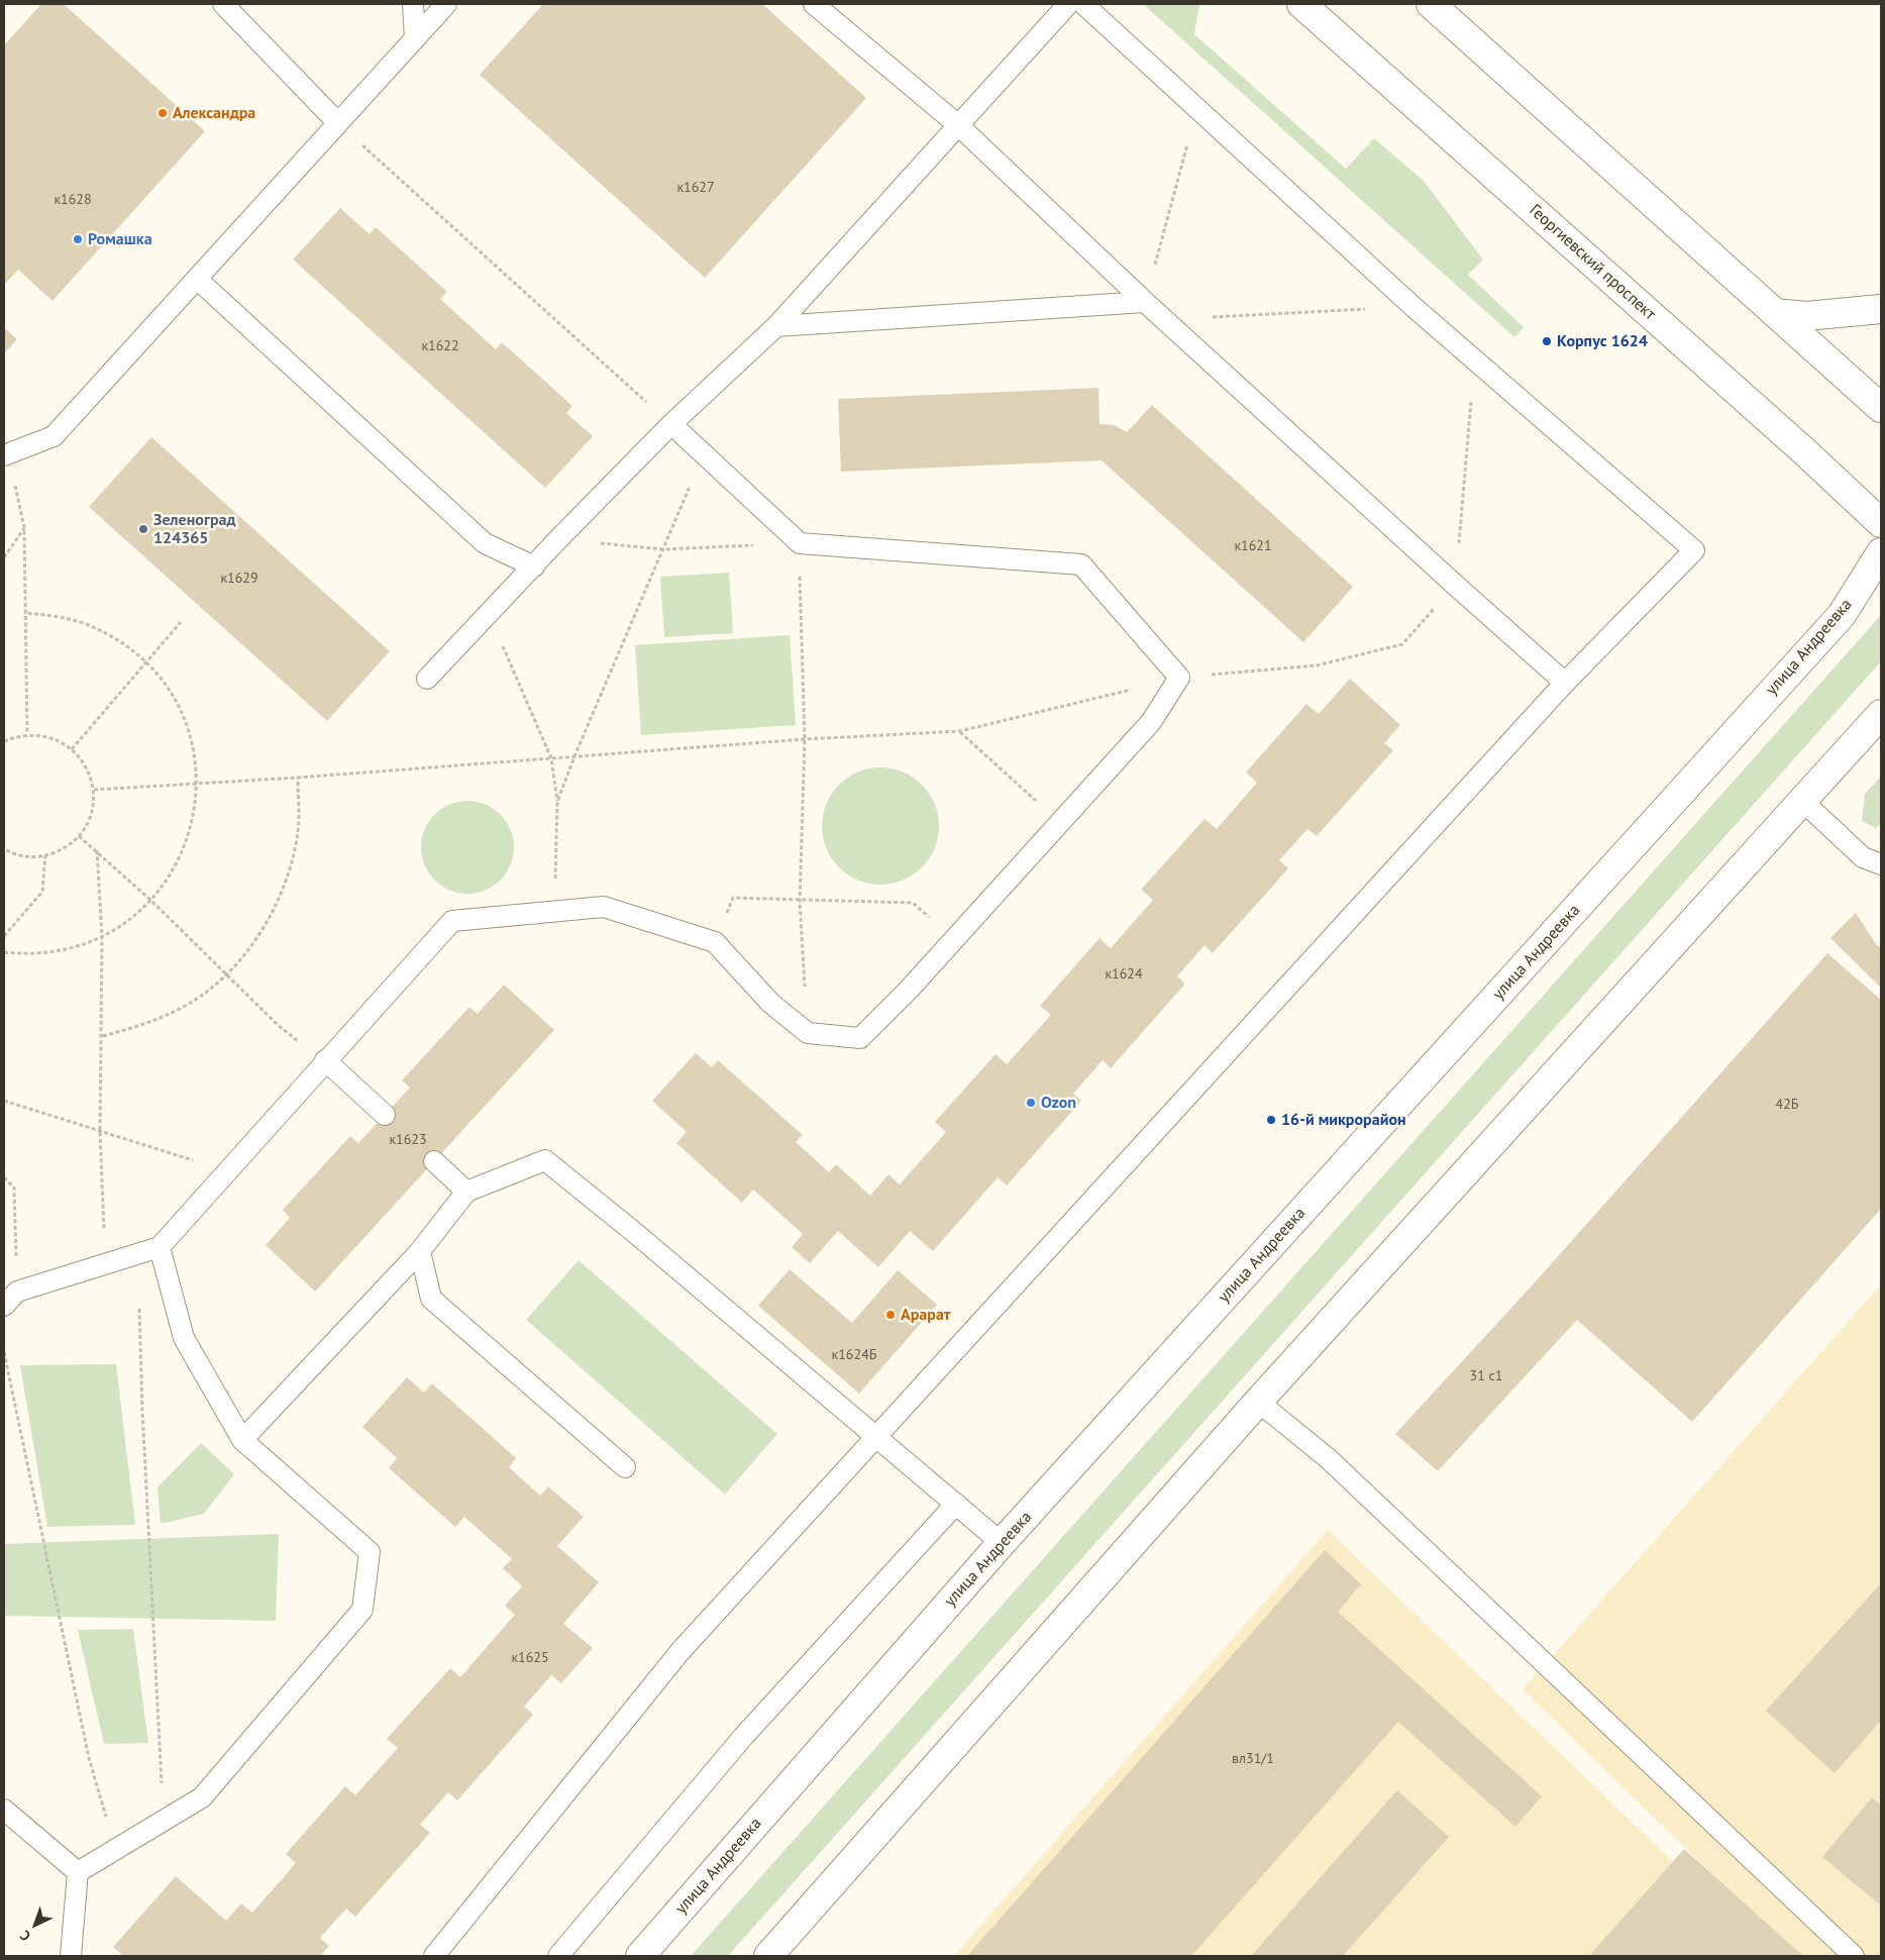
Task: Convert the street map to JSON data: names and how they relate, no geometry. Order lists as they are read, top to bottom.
{
  "streets": {
    "main road": ["Георгиевский проспект", "улица Андреевка"]
  },
  "places": [
    "Александра",
    "Ромашка",
    "Корпус 1624",
    "Зеленоград 124365",
    "Ozon",
    "16-й микрорайон",
    "Арарат"
  ],
  "house_numbers": [
    "к1627",
    "к1628",
    "к1622",
    "к1621",
    "к1629",
    "к1624",
    "42Б",
    "к1623",
    "к1624Б",
    "31 с1",
    "к1625",
    "вл31/1"
  ],
  "north": "bottom left"
}
